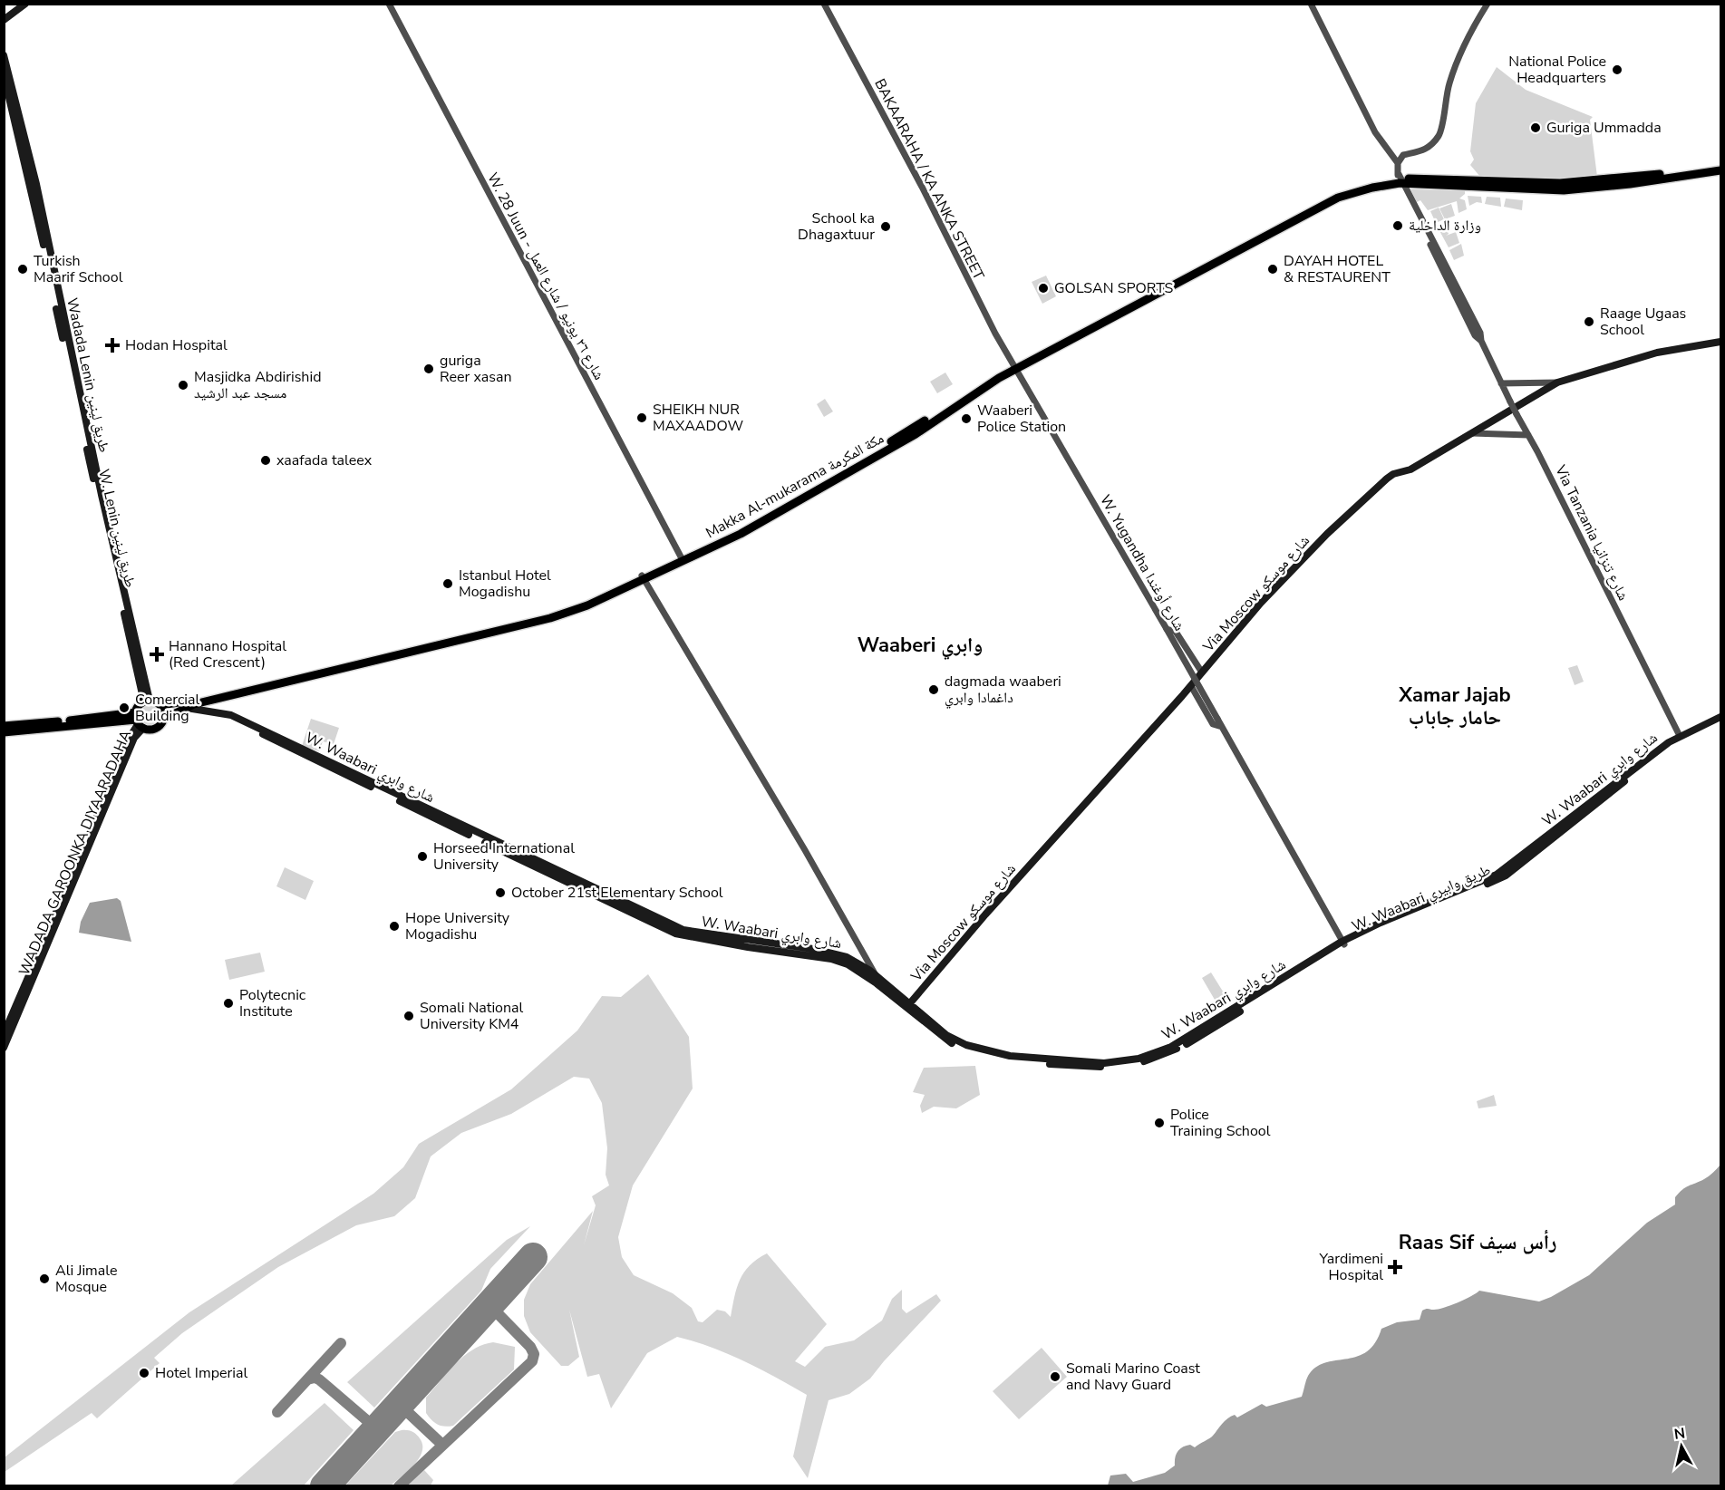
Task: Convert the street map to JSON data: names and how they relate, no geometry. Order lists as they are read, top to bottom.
{
  "streets": {
    "highway": ["Makka Al-mukarama مكة المكرمة"],
    "main road": [
      "Wadada Lenin طريق لينين",
      "Via Moscow شارع موسكو",
      "W. Waabari شارع وابري",
      "WADADA GAROONKA DIYAARADAHA",
      "W. Waabari طريق وابيري"
    ],
    "street": [
      "BAKAARAHA / KA ANKA STREET",
      "W. 28 Juun - شارع ٢٦ يونيو / شارع العمل",
      "Via Tanzania شارع تنزانيا",
      "W. Yugandha شارع أوغندا"
    ]
  },
  "crossings": [
    ["BAKAARAHA / KA ANKA STREET", "Makka Al-mukarama مكة المكرمة"],
    ["BAKAARAHA / KA ANKA STREET", "W. Yugandha شارع أوغندا"],
    ["W. 28 Juun - شارع ٢٦ يونيو / شارع العمل", "Makka Al-mukarama مكة المكرمة"],
    ["Makka Al-mukarama مكة المكرمة", "Via Tanzania شارع تنزانيا"],
    ["Makka Al-mukarama مكة المكرمة", "W. Yugandha شارع أوغندا"],
    ["Makka Al-mukarama مكة المكرمة", "W. Waabari شارع وابري"],
    ["Makka Al-mukarama مكة المكرمة", "WADADA GAROONKA DIYAARADAHA"],
    ["Via Tanzania شارع تنزانيا", "W. Waabari شارع وابري"],
    ["W. Yugandha شارع أوغندا", "W. Waabari شارع وابري"],
    ["W. Yugandha شارع أوغندا", "W. Waabari طريق وابيري"],
    ["Via Moscow شارع موسكو", "W. Waabari شارع وابري"],
    ["W. Waabari شارع وابري", "W. Waabari طريق وابيري"]
  ],
  "districts": ["Waaberi وابري", "Xamar Jajab حامار جاباب", "Raas Sif رأس سيف"],
  "places": {
    "other": [
      "National Police Headquarters",
      "Guriga Ummadda",
      "وزارة الداخلية",
      "School ka Dhagaxtuur",
      "Turkish Maarif School",
      "DAYAH HOTEL & RESTAURENT",
      "GOLSAN SPORTS",
      "Raage Ugaas School",
      "guriga Reer xasan",
      "Masjidka Abdirishid مسجد عبد الرشيد",
      "SHEIKH NUR MAXAADOW",
      "Waaberi Police Station",
      "xaafada taleex",
      "Istanbul Hotel Mogadishu",
      "dagmada waaberi داغمادا وابري",
      "Comercial Building",
      "Horseed International University",
      "October 21st Elementary School",
      "Hope University Mogadishu",
      "Polytecnic Institute",
      "Somali National University KM4",
      "Police Training School",
      "Ali Jimale Mosque",
      "Hotel Imperial",
      "Somali Marino Coast and Navy Guard"
    ],
    "health": ["Hodan Hospital", "Hannano Hospital (Red Crescent)", "Yardimeni Hospital"]
  },
  "north": "top"
}
